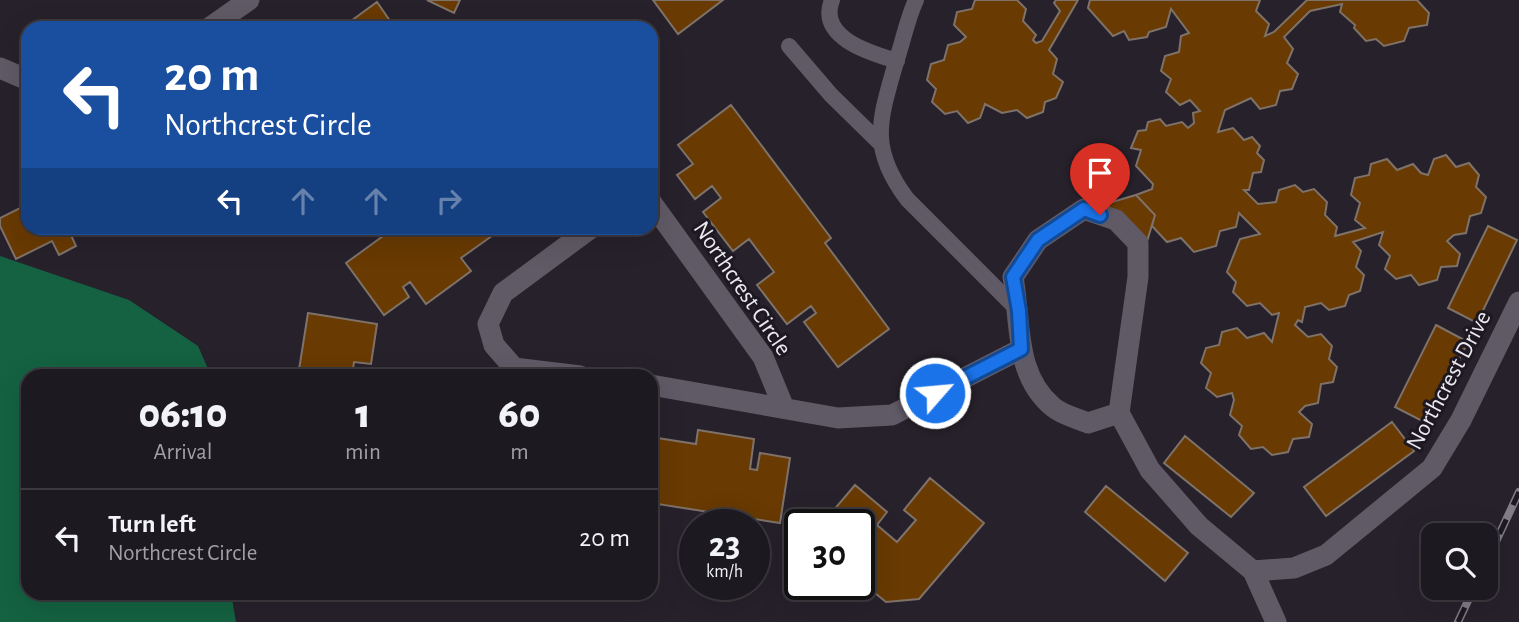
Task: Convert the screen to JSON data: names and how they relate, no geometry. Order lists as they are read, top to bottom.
{
  "streets": {
    "street": ["Northcrest Circle", "Northcrest Drive"]
  },
  "page": {
    "turn": ["20 m", "Northcrest Circle"],
    "eta": [
      "06:10",
      "Arrival",
      "1",
      "min",
      "60",
      "m"
    ],
    "list": [
      {
        "name": "Turn left",
        "note": "Northcrest Circle",
        "value": "20 m"
      }
    ],
    "speed": "23 km/h",
    "limit": "30"
  }
}
